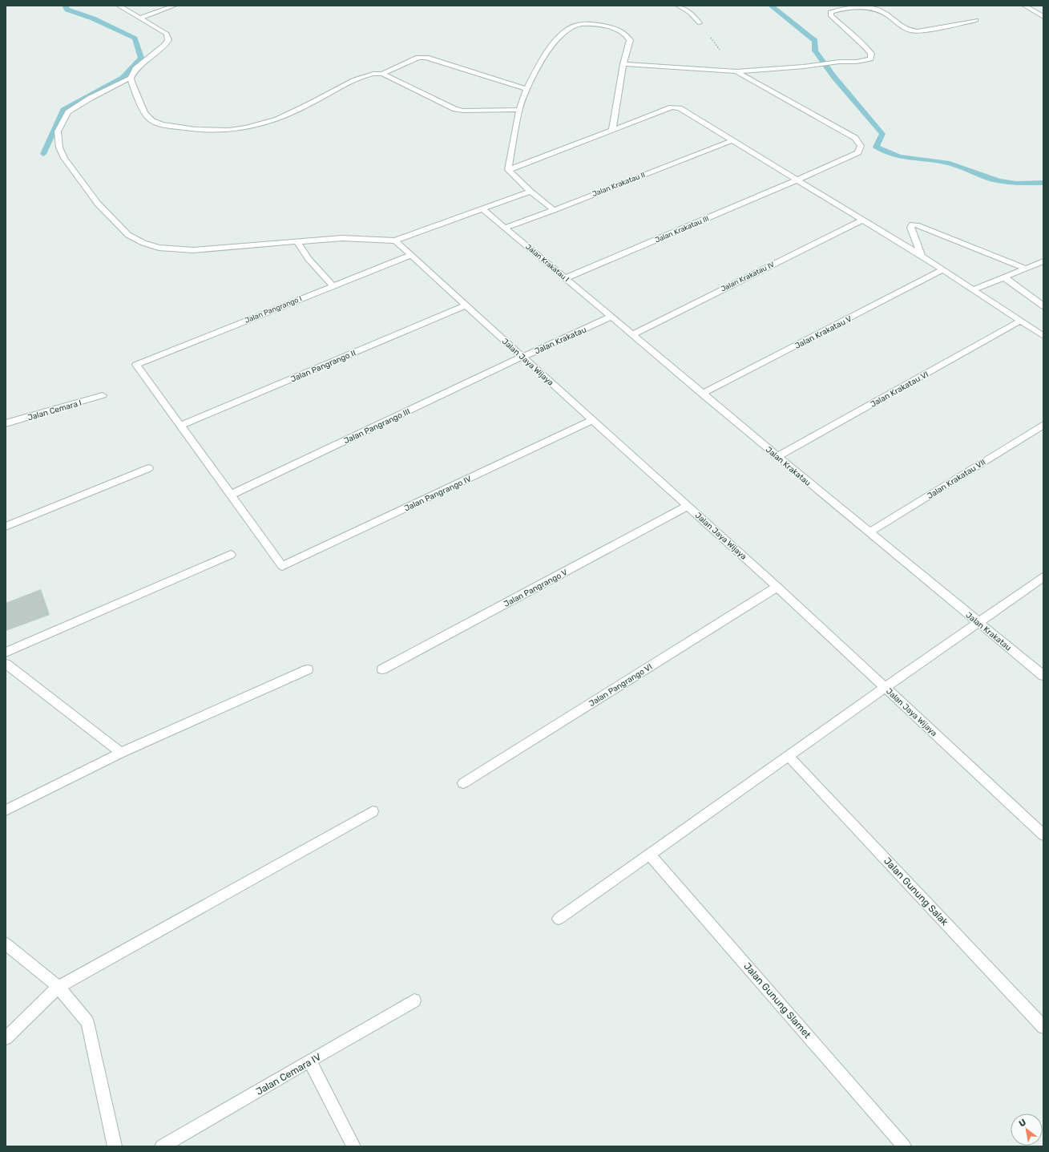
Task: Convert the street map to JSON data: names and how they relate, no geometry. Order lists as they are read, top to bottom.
{
  "streets": {
    "street": [
      "Jalan Krakatau II",
      "Jalan Krakatau III",
      "Jalan Krakatau I",
      "Jalan Krakatau IV",
      "Jalan Pangrango I",
      "Jalan Krakatau V",
      "Jalan Krakatau",
      "Jalan Jaya Wijaya",
      "Jalan Pangrango II",
      "Jalan Krakatau VI",
      "Jalan Cemara I",
      "Jalan Pangrango III",
      "Jalan Krakatau VII",
      "Jalan Pangrango IV",
      "Jalan Pangrango V",
      "Jalan Pangrango VI",
      "Jalan Gunung Salak",
      "Jalan Gunung Slamet",
      "Jalan Cemara IV"
    ]
  },
  "crossings": [
    ["Jalan Krakatau II", "Jalan Krakatau I"],
    ["Jalan Krakatau III", "Jalan Krakatau I"],
    ["Jalan Krakatau I", "Jalan Krakatau"],
    ["Jalan Krakatau IV", "Jalan Krakatau"],
    ["Jalan Pangrango I", "Jalan Jaya Wijaya"],
    ["Jalan Pangrango I", "Jalan Pangrango II"],
    ["Jalan Krakatau V", "Jalan Krakatau"],
    ["Jalan Krakatau", "Jalan Jaya Wijaya"],
    ["Jalan Krakatau", "Jalan Krakatau VI"],
    ["Jalan Krakatau", "Jalan Pangrango III"],
    ["Jalan Krakatau", "Jalan Krakatau VII"],
    ["Jalan Jaya Wijaya", "Jalan Pangrango II"],
    ["Jalan Jaya Wijaya", "Jalan Pangrango III"],
    ["Jalan Jaya Wijaya", "Jalan Pangrango IV"],
    ["Jalan Jaya Wijaya", "Jalan Pangrango V"],
    ["Jalan Jaya Wijaya", "Jalan Pangrango VI"],
    ["Jalan Pangrango III", "Jalan Pangrango IV"]
  ],
  "north": "top left"
}
